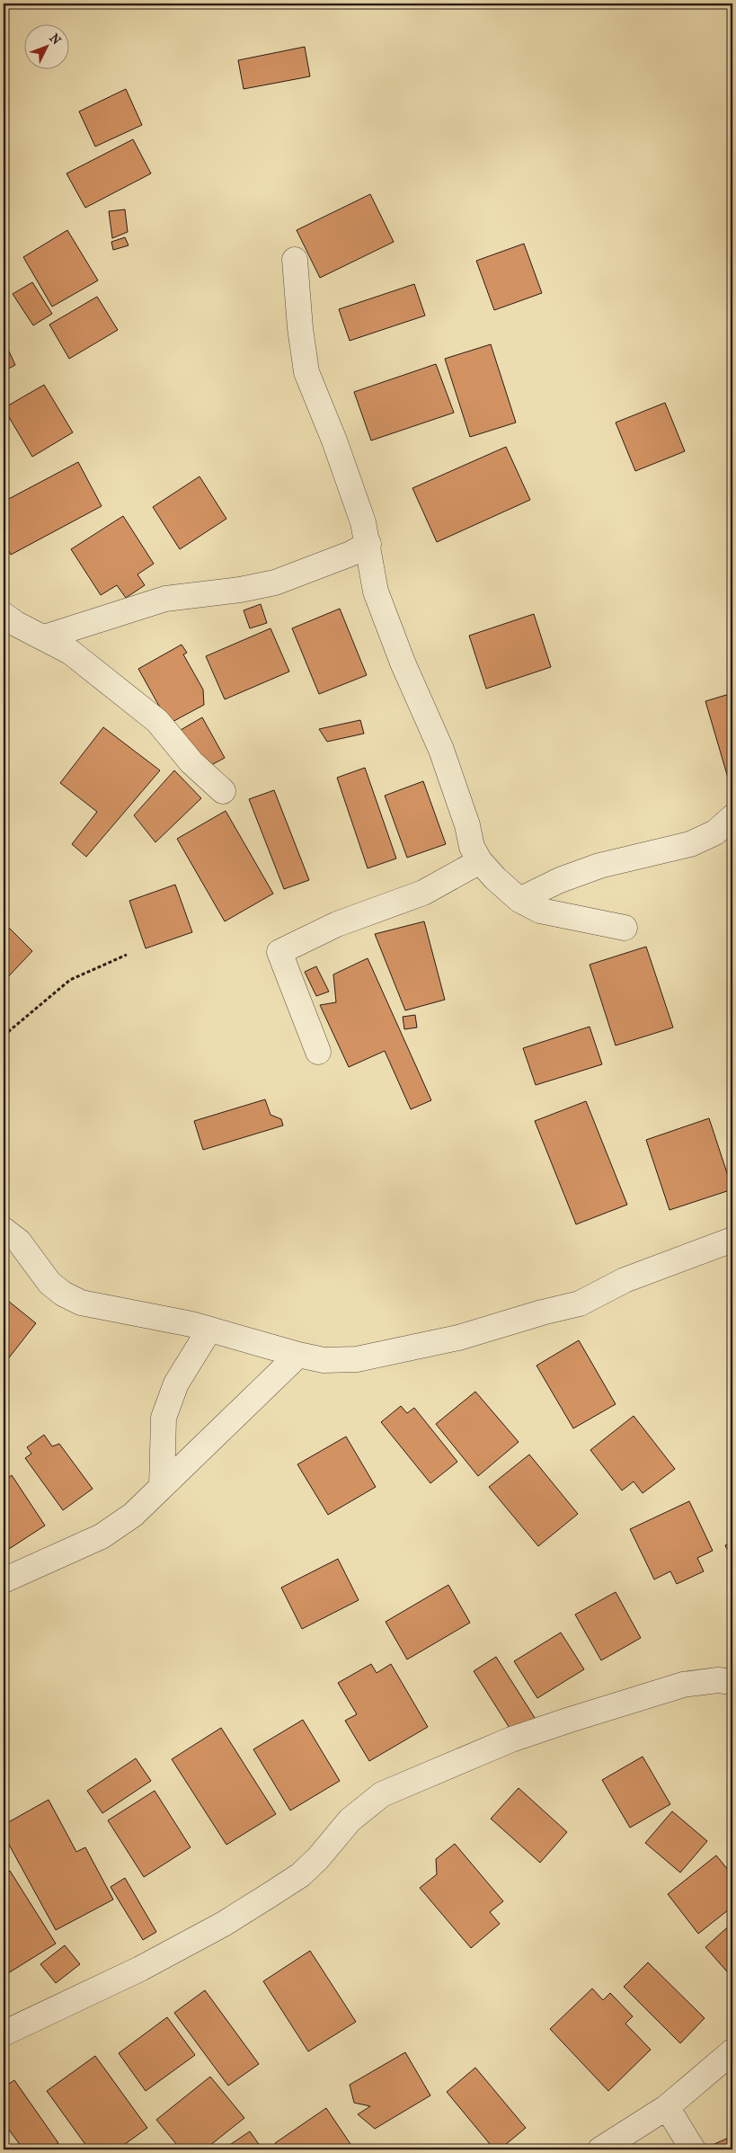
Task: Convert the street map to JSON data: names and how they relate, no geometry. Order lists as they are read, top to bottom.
{
  "north": "top right"
}
